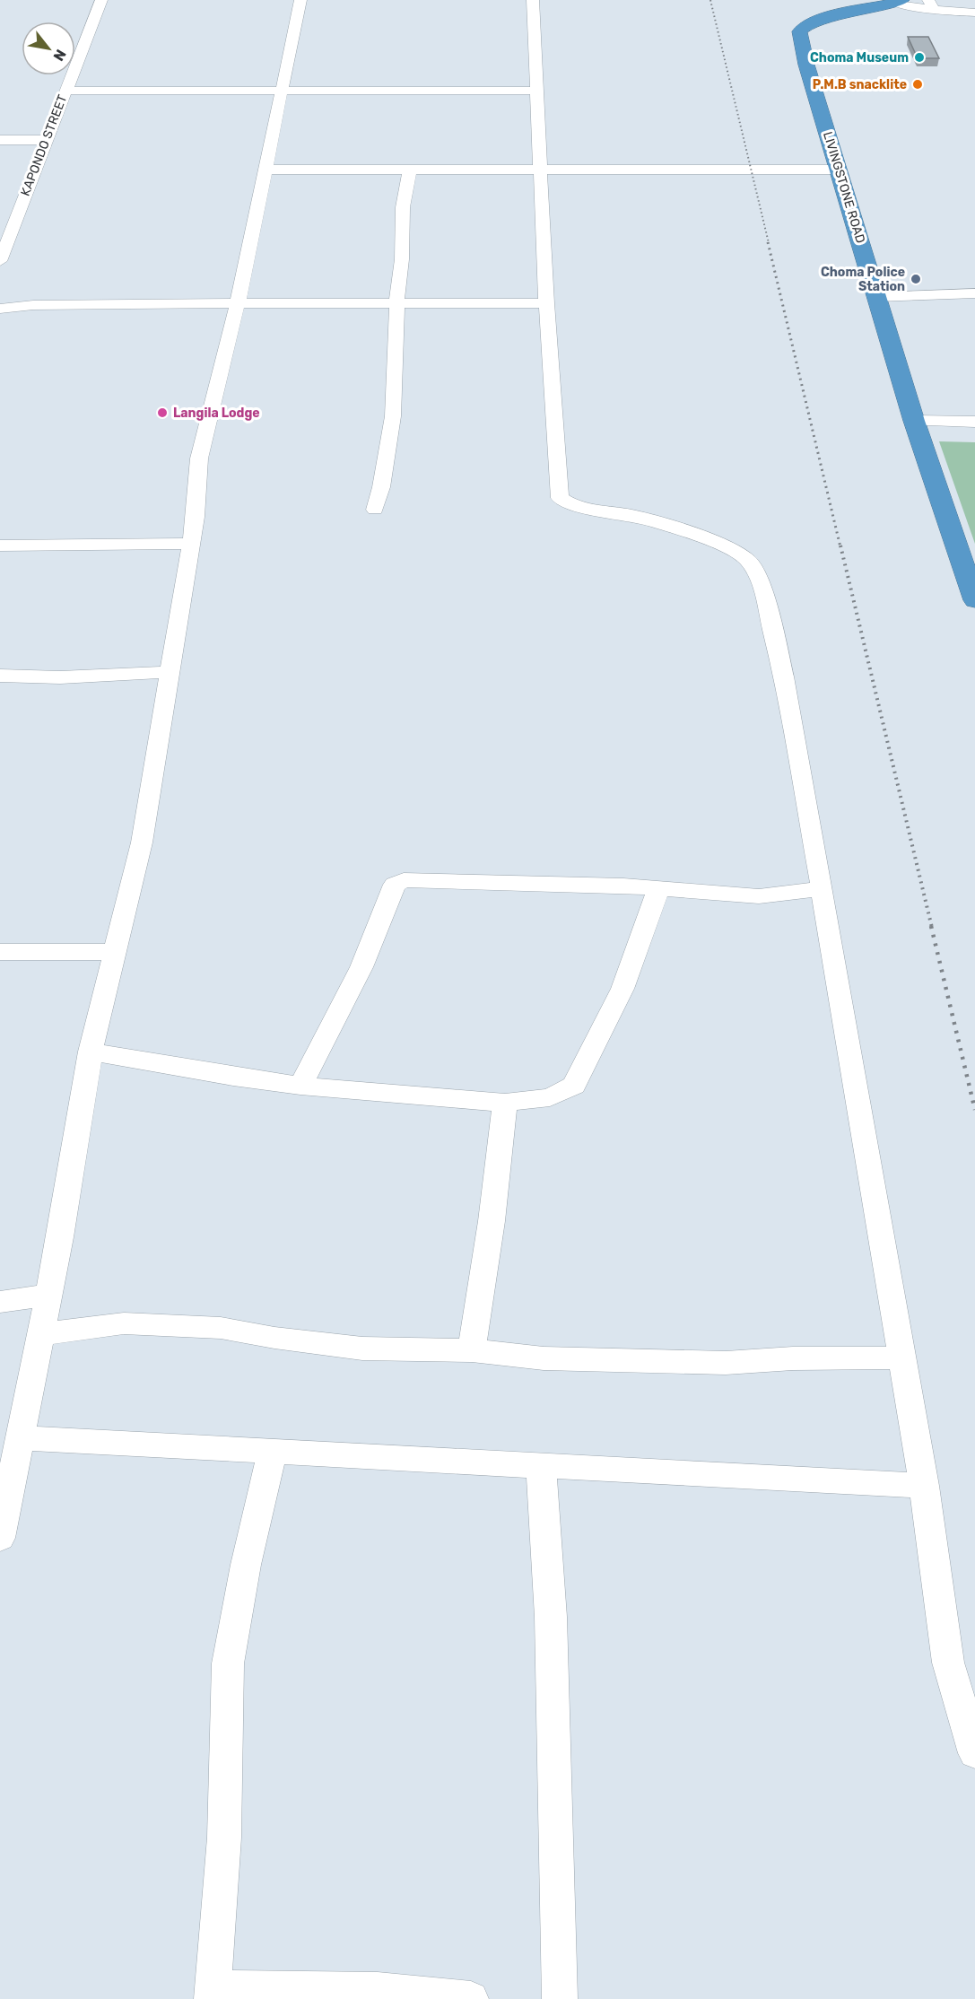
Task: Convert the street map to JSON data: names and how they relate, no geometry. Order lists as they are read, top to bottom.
{
  "streets": {
    "highway": ["LIVINGSTONE ROAD"],
    "street": ["KAPONDO STREET"]
  },
  "places": [
    "Choma Museum",
    "P.M.B snacklite",
    "Choma Police Station",
    "Langila Lodge"
  ],
  "north": "bottom right"
}
